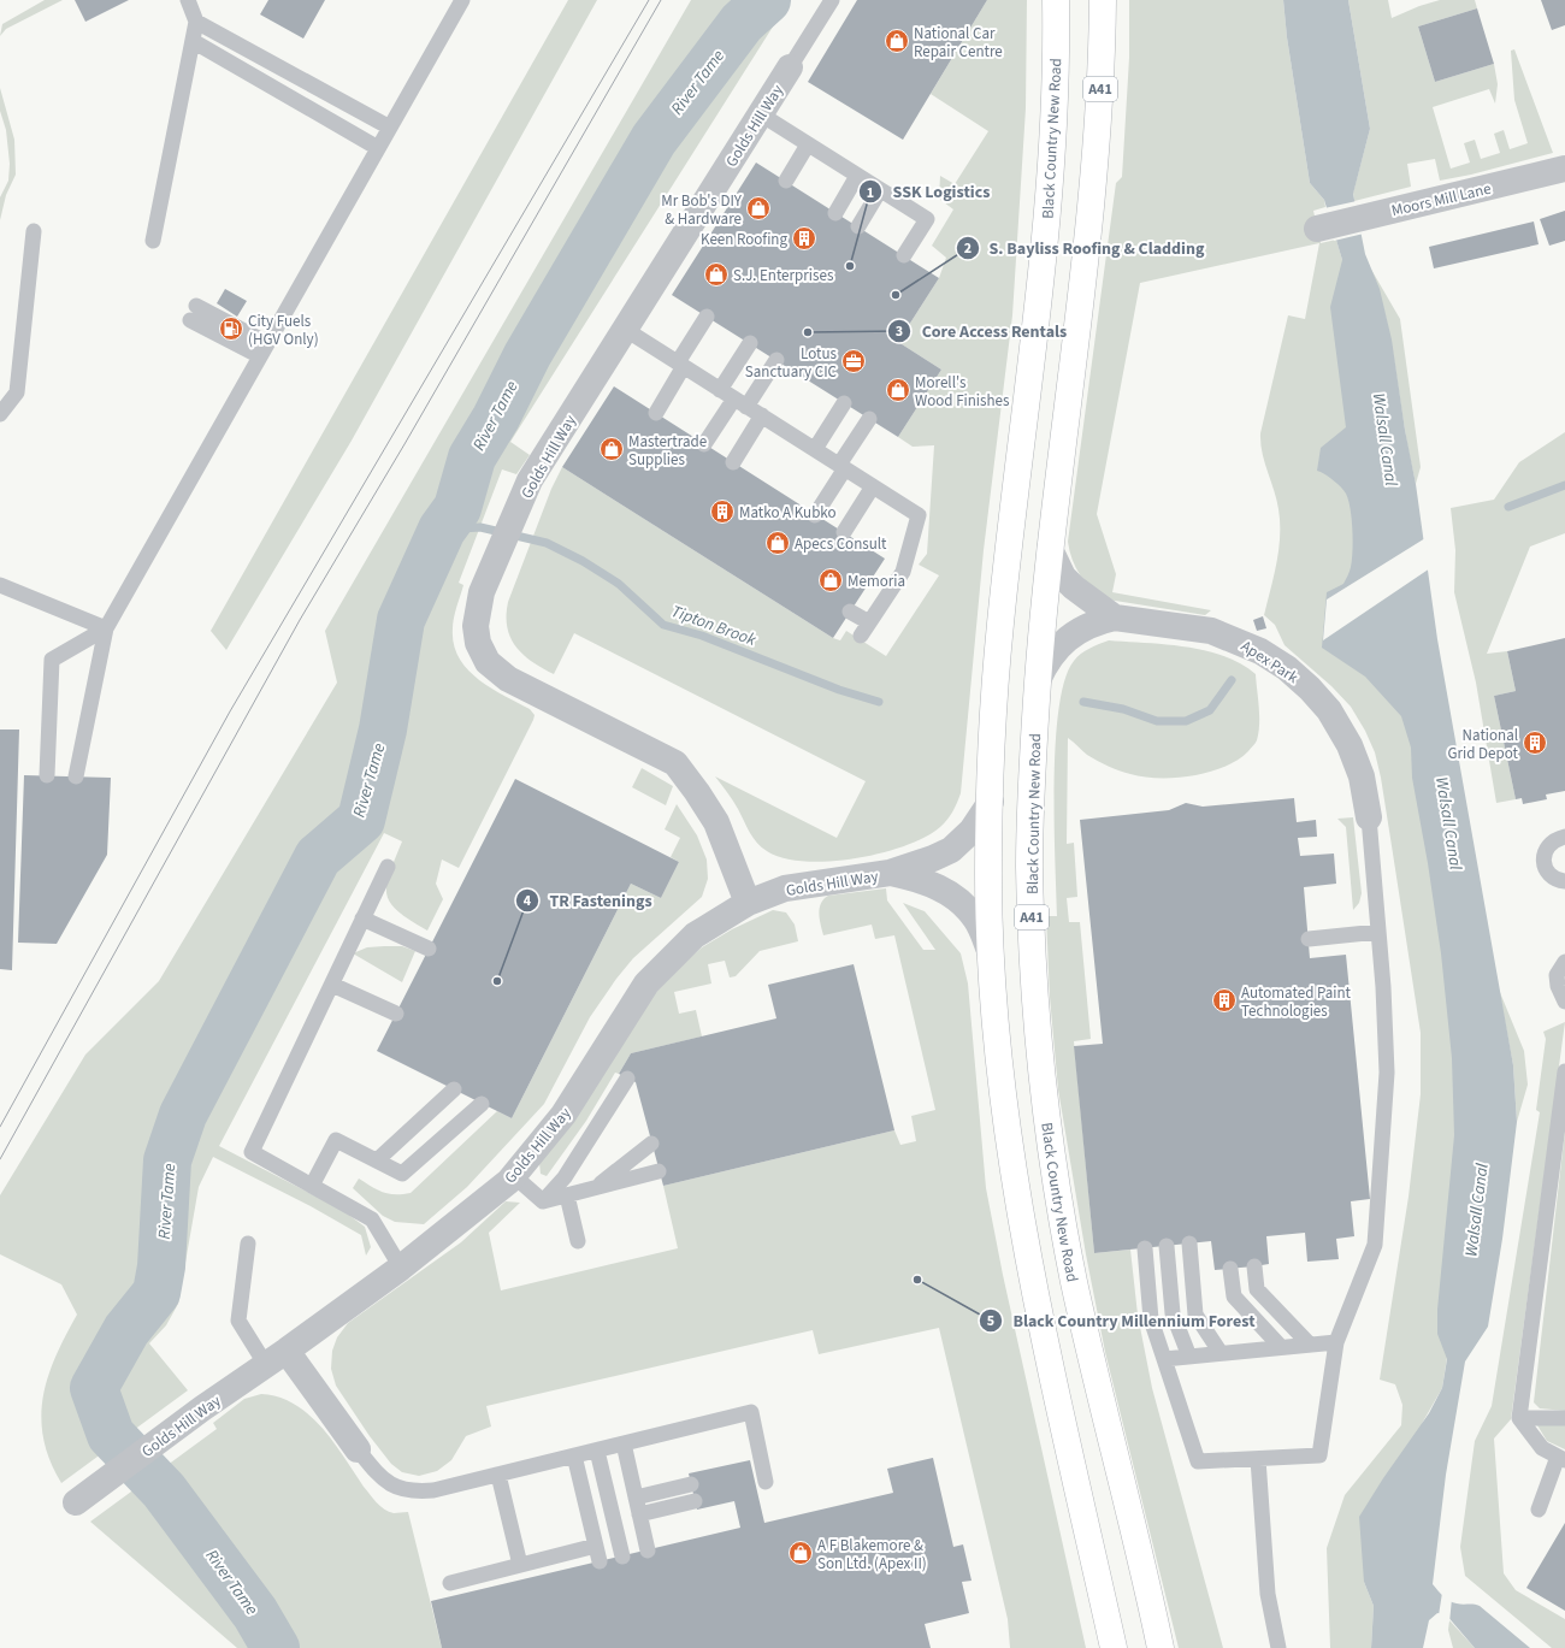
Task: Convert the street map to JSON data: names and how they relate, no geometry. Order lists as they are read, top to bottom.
{
  "streets": {
    "highway": ["A41", "Black Country New Road"],
    "street": ["Golds Hill Way", "Moors Mill Lane", "Apex Park"]
  },
  "crossings": [
    ["Golds Hill Way", "Black Country New Road"],
    ["Black Country New Road", "Apex Park"]
  ],
  "water": ["River Tame", "Walsall Canal", "Tipton Brook"],
  "places": {
    "shop": [
      "National Car Repair Centre",
      "Mr Bob's DIY & Hardware",
      "S.J. Enterprises",
      "Morell's Wood Finishes",
      "Mastertrade Supplies",
      "Apecs Consult",
      "Memoria",
      "A F Blakemore & Son Ltd. (Apex II)"
    ],
    "building": [
      "Keen Roofing",
      "Matko A Kubko",
      "National Grid Depot",
      "Automated Paint Technologies"
    ],
    "other": [
      "SSK Logistics",
      "S. Bayliss Roofing & Cladding",
      "Core Access Rentals",
      "TR Fastenings",
      "Black Country Millennium Forest"
    ],
    "fuel station": ["City Fuels (HGV Only)"],
    "office": ["Lotus Sanctuary CIC"]
  }
}
